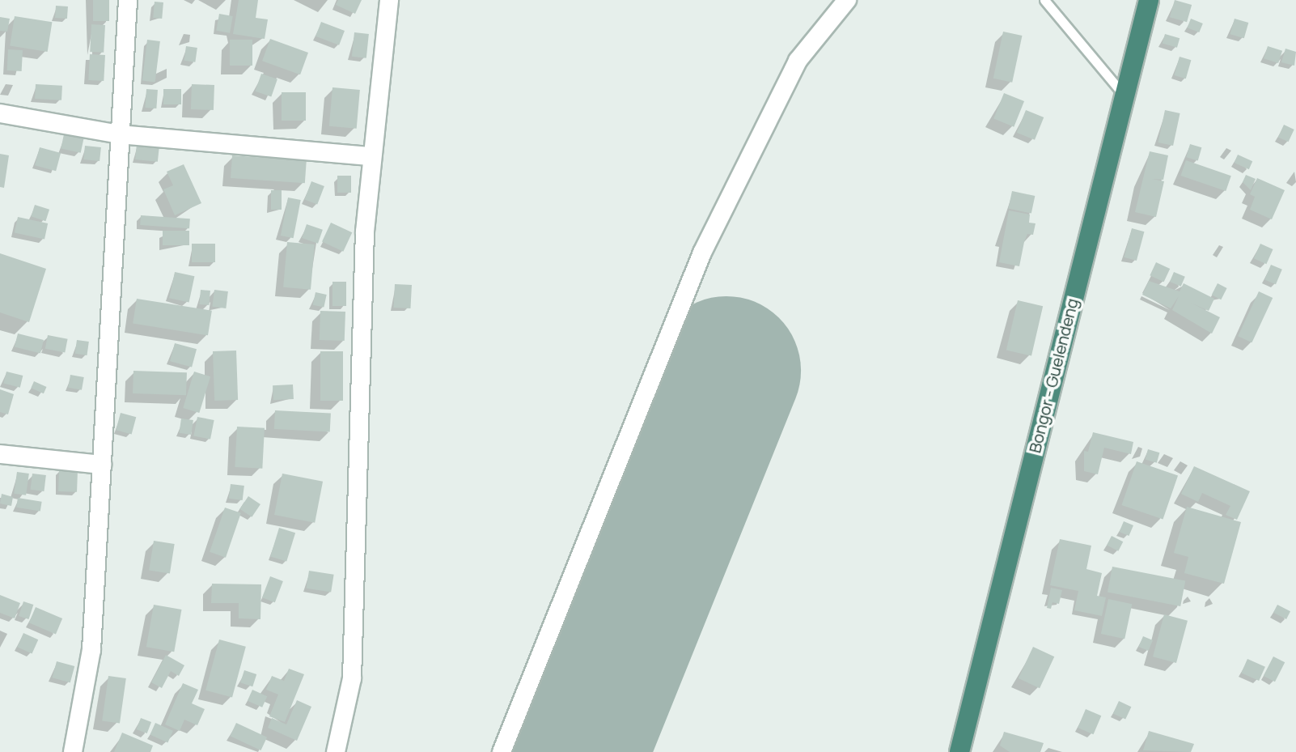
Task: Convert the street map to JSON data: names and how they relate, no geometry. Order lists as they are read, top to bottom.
{
  "streets": {
    "highway": ["Bongor - Guelendeng"]
  }
}
